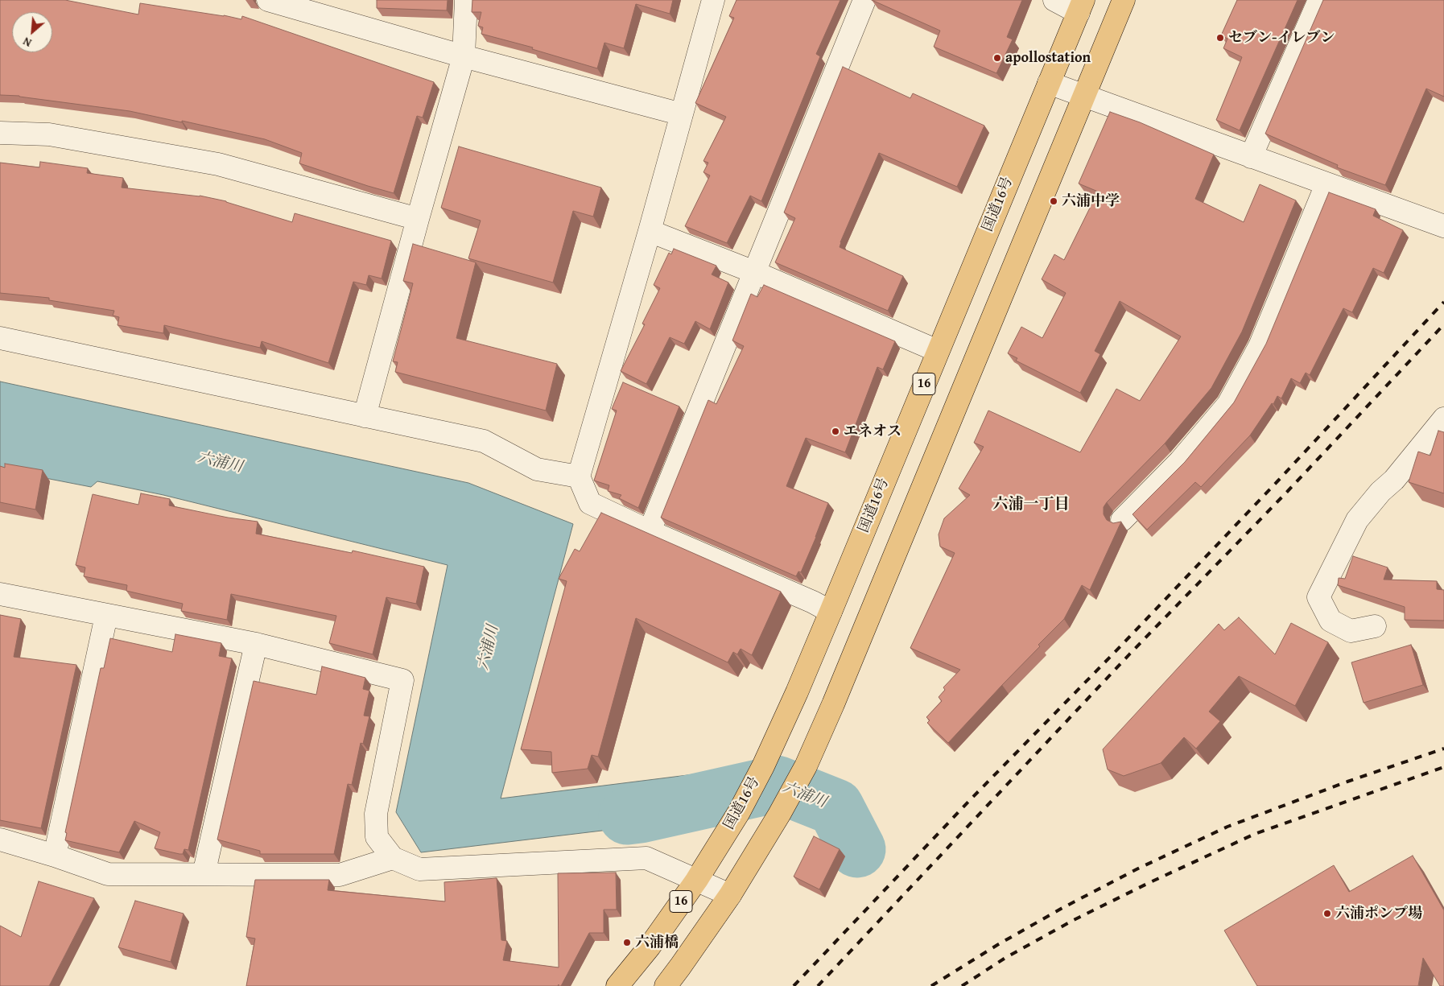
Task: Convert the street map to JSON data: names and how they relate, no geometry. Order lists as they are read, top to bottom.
{
  "streets": {
    "highway": ["国道16号", "16"]
  },
  "districts": ["六浦一丁目"],
  "water": ["六浦川"],
  "places": [
    "セブン-イレブン",
    "apollostation",
    "六浦中学",
    "エネオス",
    "六浦ポンプ場",
    "六浦橋"
  ],
  "north": "bottom left"
}
